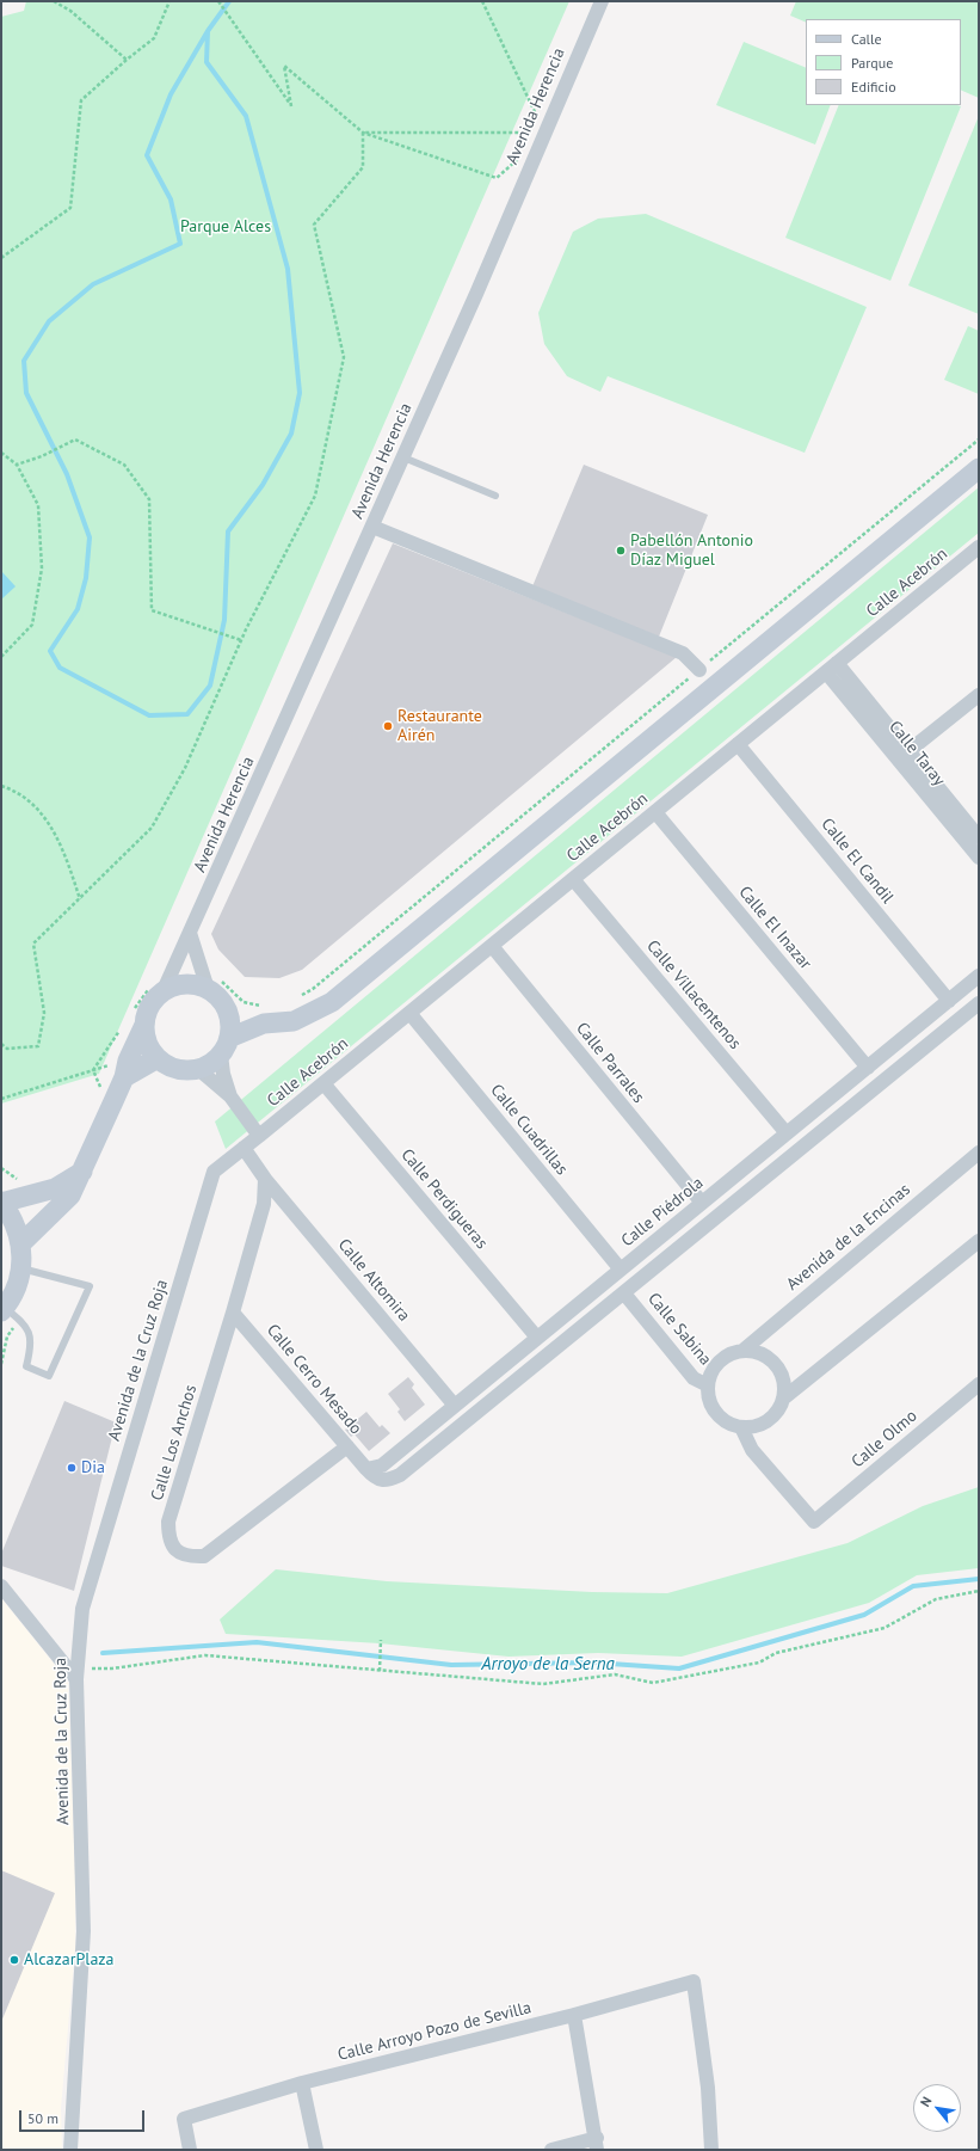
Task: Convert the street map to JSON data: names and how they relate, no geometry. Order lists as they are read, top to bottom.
{
  "streets": {
    "street": [
      "Avenida Herencia",
      "Calle Acebrón",
      "Calle Taray",
      "Calle El Candil",
      "Calle El Inazar",
      "Calle Villacentenos",
      "Calle Parrales",
      "Calle Cuadrillas",
      "Calle Perdigueras",
      "Calle Piédrola",
      "Avenida de la Encinas",
      "Calle Altomira",
      "Calle Sabina",
      "Avenida de la Cruz Roja",
      "Calle Cerro Mesado",
      "Calle Olmo",
      "Calle Los Anchos",
      "Calle Arroyo Pozo de Sevilla"
    ]
  },
  "crossings": [
    ["Calle Acebrón", "Calle Taray"],
    ["Calle Acebrón", "Calle El Candil"],
    ["Calle Acebrón", "Calle El Inazar"],
    ["Calle Acebrón", "Calle Villacentenos"],
    ["Calle Acebrón", "Calle Parrales"],
    ["Calle Acebrón", "Calle Cuadrillas"],
    ["Calle Acebrón", "Calle Perdigueras"],
    ["Calle Acebrón", "Avenida de la Cruz Roja"],
    ["Calle El Candil", "Calle Piédrola"],
    ["Calle El Inazar", "Calle Piédrola"],
    ["Calle Villacentenos", "Calle Piédrola"],
    ["Calle Parrales", "Calle Piédrola"],
    ["Calle Cuadrillas", "Calle Piédrola"],
    ["Calle Perdigueras", "Calle Piédrola"],
    ["Calle Piédrola", "Calle Altomira"],
    ["Calle Piédrola", "Calle Cerro Mesado"],
    ["Avenida de la Encinas", "Calle Sabina"],
    ["Avenida de la Encinas", "Calle Olmo"],
    ["Calle Altomira", "Calle Los Anchos"],
    ["Calle Sabina", "Calle Cerro Mesado"],
    ["Calle Sabina", "Calle Olmo"],
    ["Calle Cerro Mesado", "Calle Los Anchos"]
  ],
  "water": ["Arroyo de la Serna"],
  "parks": ["Parque Alces"],
  "places": [
    "Pabellón Antonio Díaz Miguel",
    "Restaurante Airén",
    "Dia",
    "AlcazarPlaza"
  ],
  "legend": ["Calle", "Parque", "Edificio"],
  "scale_bar": "50 m",
  "north": "top left"
}
